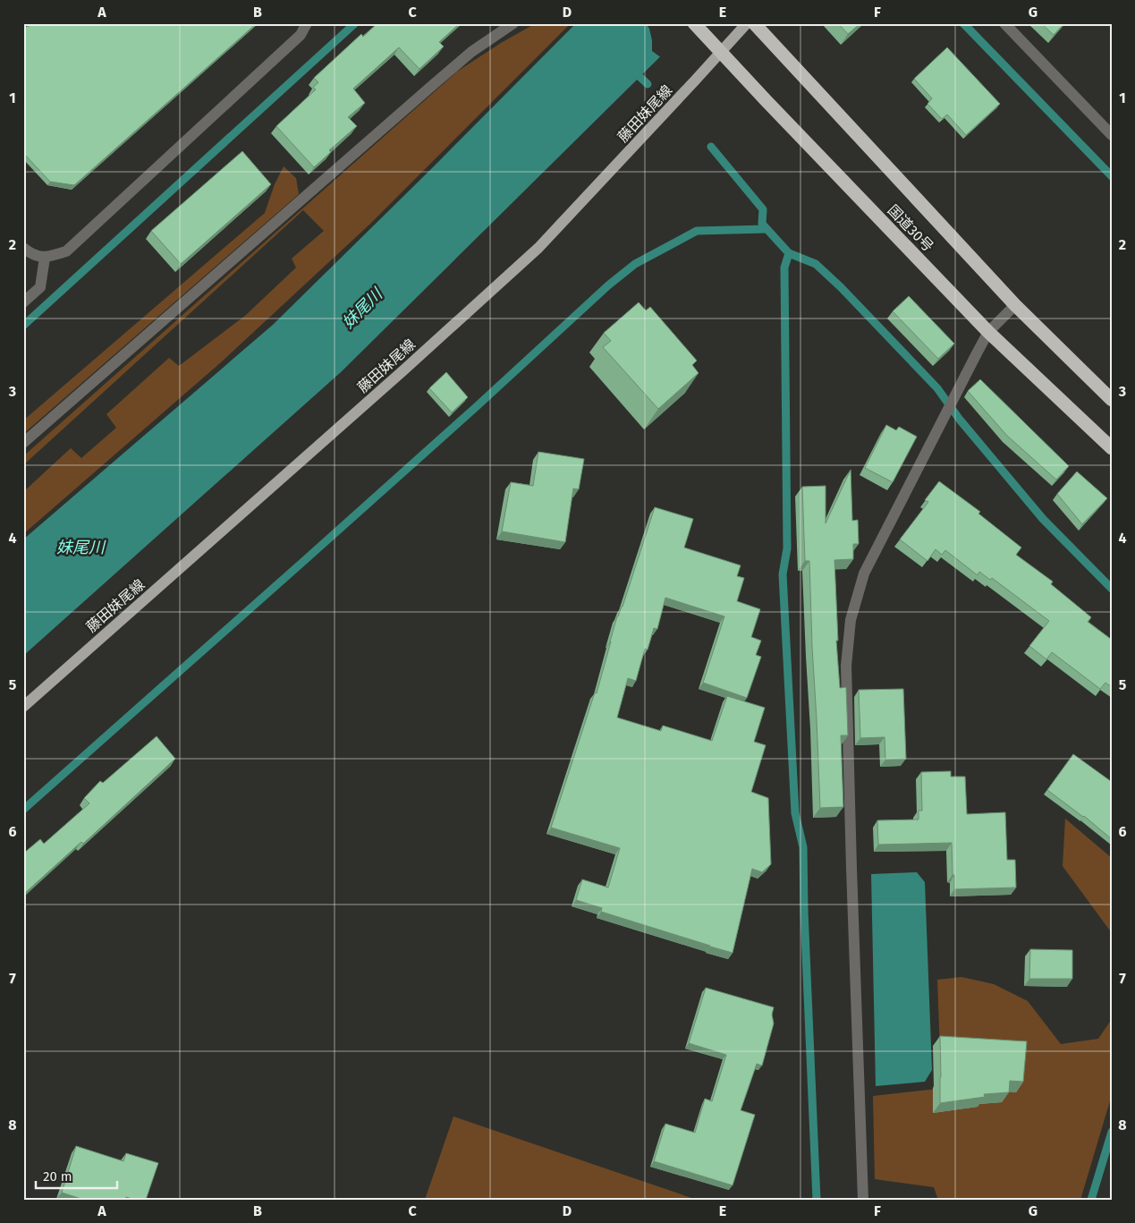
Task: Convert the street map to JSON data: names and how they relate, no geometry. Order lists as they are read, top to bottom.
{
  "streets": {
    "highway": ["国道30号"],
    "main road": ["藤田妹尾線"]
  },
  "crossings": [
    ["藤田妹尾線", "国道30号"]
  ],
  "water": ["妹尾川"],
  "scale_bar": "20 m",
  "grid": {
    "columns": [
      "A",
      "B",
      "C",
      "D",
      "E",
      "F",
      "G"
    ],
    "rows": [
      "1",
      "2",
      "3",
      "4",
      "5",
      "6",
      "7",
      "8"
    ]
  }
}
